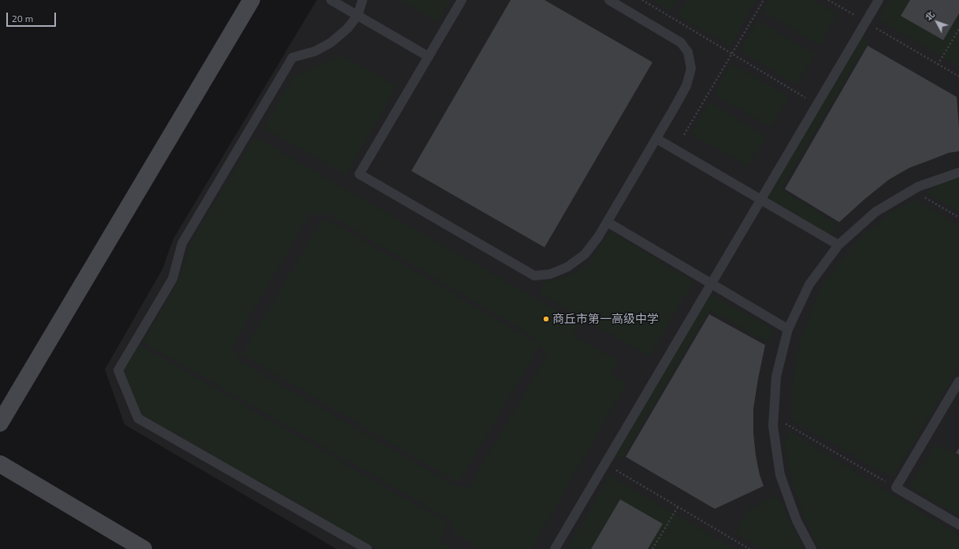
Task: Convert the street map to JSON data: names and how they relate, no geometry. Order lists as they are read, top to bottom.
{
  "places": ["商丘市第一高级中学"],
  "scale_bar": "20 m",
  "north": "top left"
}
